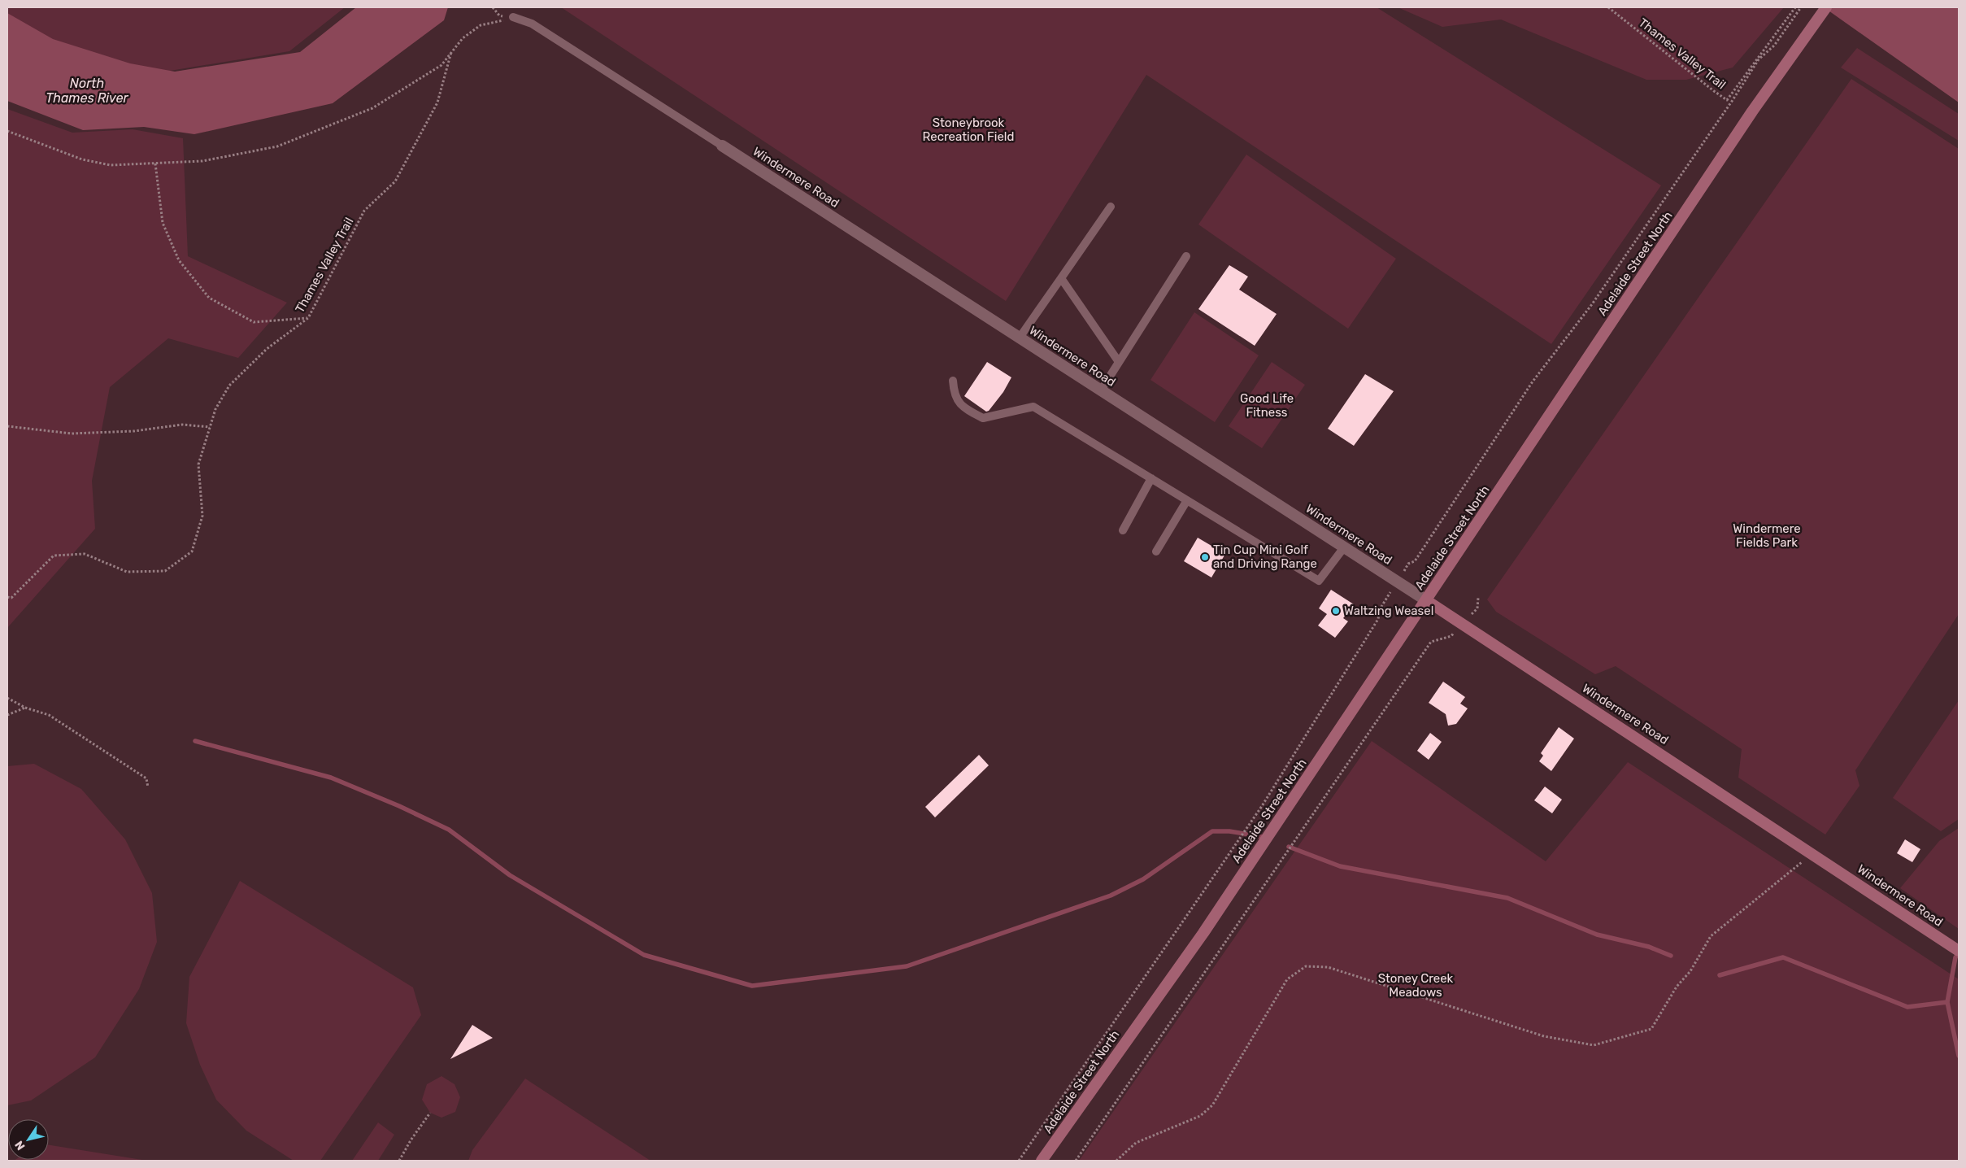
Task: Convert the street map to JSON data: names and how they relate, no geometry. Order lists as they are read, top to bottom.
{
  "streets": {
    "main road": ["Windermere Road", "Adelaide Street North"],
    "path": ["Thames Valley Trail"]
  },
  "crossings": [
    ["Windermere Road", "Adelaide Street North"]
  ],
  "water": ["North Thames River"],
  "parks": [
    "Stoneybrook Recreation Field",
    "Good Life Fitness",
    "Windermere Fields Park",
    "Stoney Creek Meadows"
  ],
  "places": ["Tin Cup Mini Golf and Driving Range", "Waltzing Weasel"],
  "north": "bottom left"
}
